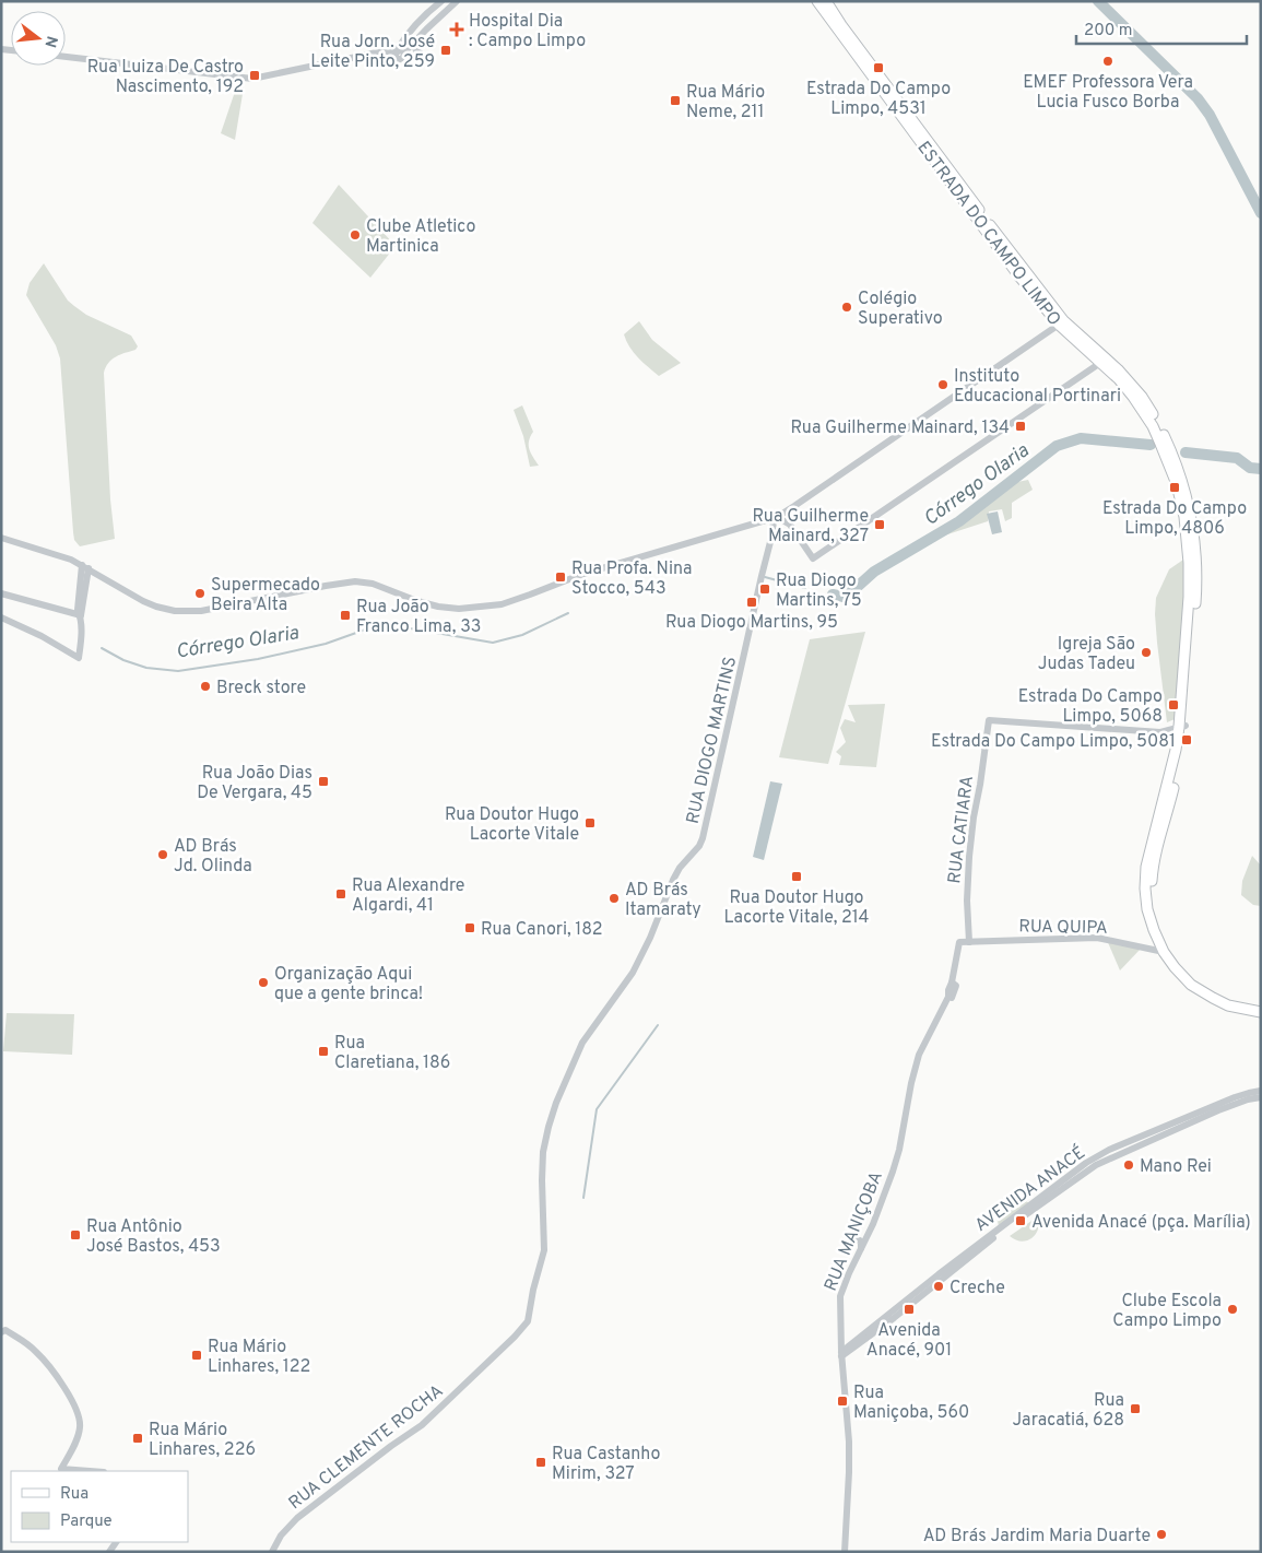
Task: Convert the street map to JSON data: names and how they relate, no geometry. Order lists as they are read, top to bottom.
{
  "streets": {
    "main road": ["ESTRADA DO CAMPO LIMPO"],
    "street": [
      "RUA DIOGO MARTINS",
      "RUA CATIARA",
      "RUA QUIPA",
      "AVENIDA ANACÉ",
      "RUA MANIÇOBA",
      "RUA CLEMENTE ROCHA"
    ]
  },
  "crossings": [
    ["ESTRADA DO CAMPO LIMPO", "RUA CATIARA"],
    ["ESTRADA DO CAMPO LIMPO", "RUA QUIPA"],
    ["RUA DIOGO MARTINS", "RUA CLEMENTE ROCHA"],
    ["RUA CATIARA", "RUA QUIPA"],
    ["RUA QUIPA", "RUA MANIÇOBA"],
    ["AVENIDA ANACÉ", "RUA MANIÇOBA"]
  ],
  "water": ["Córrego Olaria"],
  "places": {
    "health": ["Hospital Dia : Campo Limpo"],
    "transit": [
      "Rua Jorn. José Leite Pinto, 259",
      "Estrada Do Campo Limpo, 4531",
      "Rua Luiza De Castro Nascimento, 192",
      "Rua Mário Neme, 211",
      "Rua Guilherme Mainard, 134",
      "Estrada Do Campo Limpo, 4806",
      "Rua Guilherme Mainard, 327",
      "Rua Profa. Nina Stocco, 543",
      "Rua Diogo Martins, 75",
      "Rua Diogo Martins, 95",
      "Rua João Franco Lima, 33",
      "Estrada Do Campo Limpo, 5068",
      "Estrada Do Campo Limpo, 5081",
      "Rua João Dias De Vergara, 45",
      "Rua Doutor Hugo Lacorte Vitale",
      "Rua Doutor Hugo Lacorte Vitale, 214",
      "Rua Alexandre Algardi, 41",
      "Rua Canori, 182",
      "Rua Claretiana, 186",
      "Avenida Anacé (pça. Marília)",
      "Rua Antônio José Bastos, 453",
      "Avenida Anacé, 901",
      "Rua Mário Linhares, 122",
      "Rua Maniçoba, 560",
      "Rua Jaracatiá, 628",
      "Rua Mário Linhares, 226",
      "Rua Castanho Mirim, 327"
    ],
    "other": [
      "EMEF Professora Vera Lucia Fusco Borba",
      "Clube Atletico Martinica",
      "Colégio Superativo",
      "Instituto Educacional Portinari",
      "Supermecado Beira Alta",
      "Igreja São Judas Tadeu",
      "Breck store",
      "AD Brás Jd. Olinda",
      "AD Brás Itamaraty",
      "Organização Aqui que a gente brinca!",
      "Mano Rei",
      "Creche",
      "Clube Escola Campo Limpo",
      "AD Brás Jardim Maria Duarte"
    ]
  },
  "legend": ["Rua", "Parque"],
  "scale_bar": "200 m",
  "north": "right"
}
